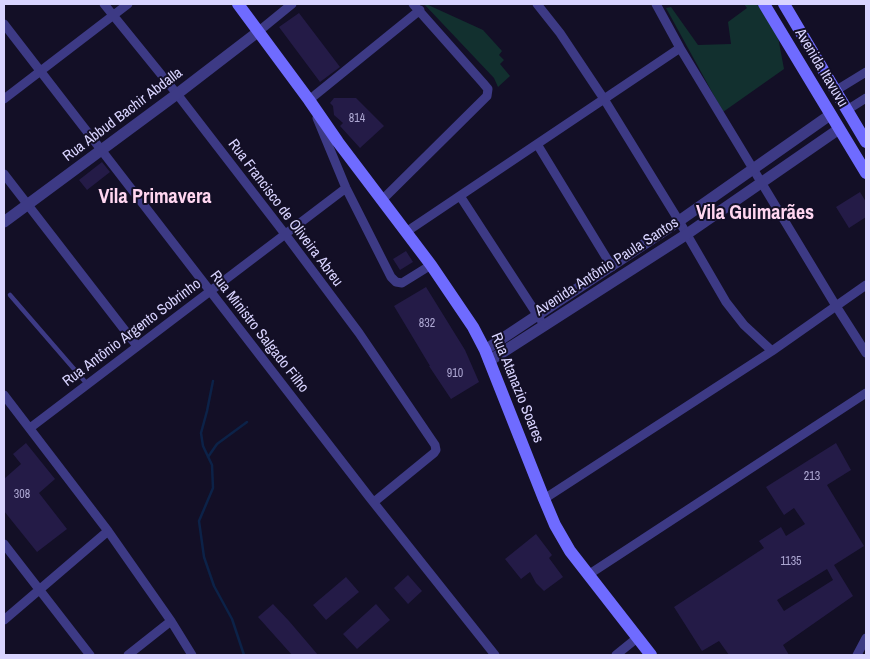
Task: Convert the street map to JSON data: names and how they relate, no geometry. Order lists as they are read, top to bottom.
{
  "streets": {
    "main road": ["Avenida Itavuvu", "Rua Atanazio Soares"],
    "street": [
      "Rua Abbud Bachir Abdalla",
      "Rua Francisco de Oliveira Abreu",
      "Avenida Antônio Paula Santos",
      "Rua Ministro Salgado Filho",
      "Rua Antônio Argento Sobrinho"
    ]
  },
  "crossings": [
    ["Avenida Itavuvu", "Avenida Antônio Paula Santos"],
    ["Rua Abbud Bachir Abdalla", "Rua Francisco de Oliveira Abreu"],
    ["Rua Abbud Bachir Abdalla", "Rua Ministro Salgado Filho"],
    ["Rua Abbud Bachir Abdalla", "Rua Atanazio Soares"],
    ["Rua Francisco de Oliveira Abreu", "Rua Ministro Salgado Filho"],
    ["Rua Francisco de Oliveira Abreu", "Rua Antônio Argento Sobrinho"],
    ["Avenida Antônio Paula Santos", "Rua Atanazio Soares"],
    ["Rua Ministro Salgado Filho", "Rua Antônio Argento Sobrinho"]
  ],
  "districts": ["Vila Primavera", "Vila Guimarães"],
  "house_numbers": [
    "814",
    "832",
    "910",
    "213",
    "308",
    "1135"
  ]
}
